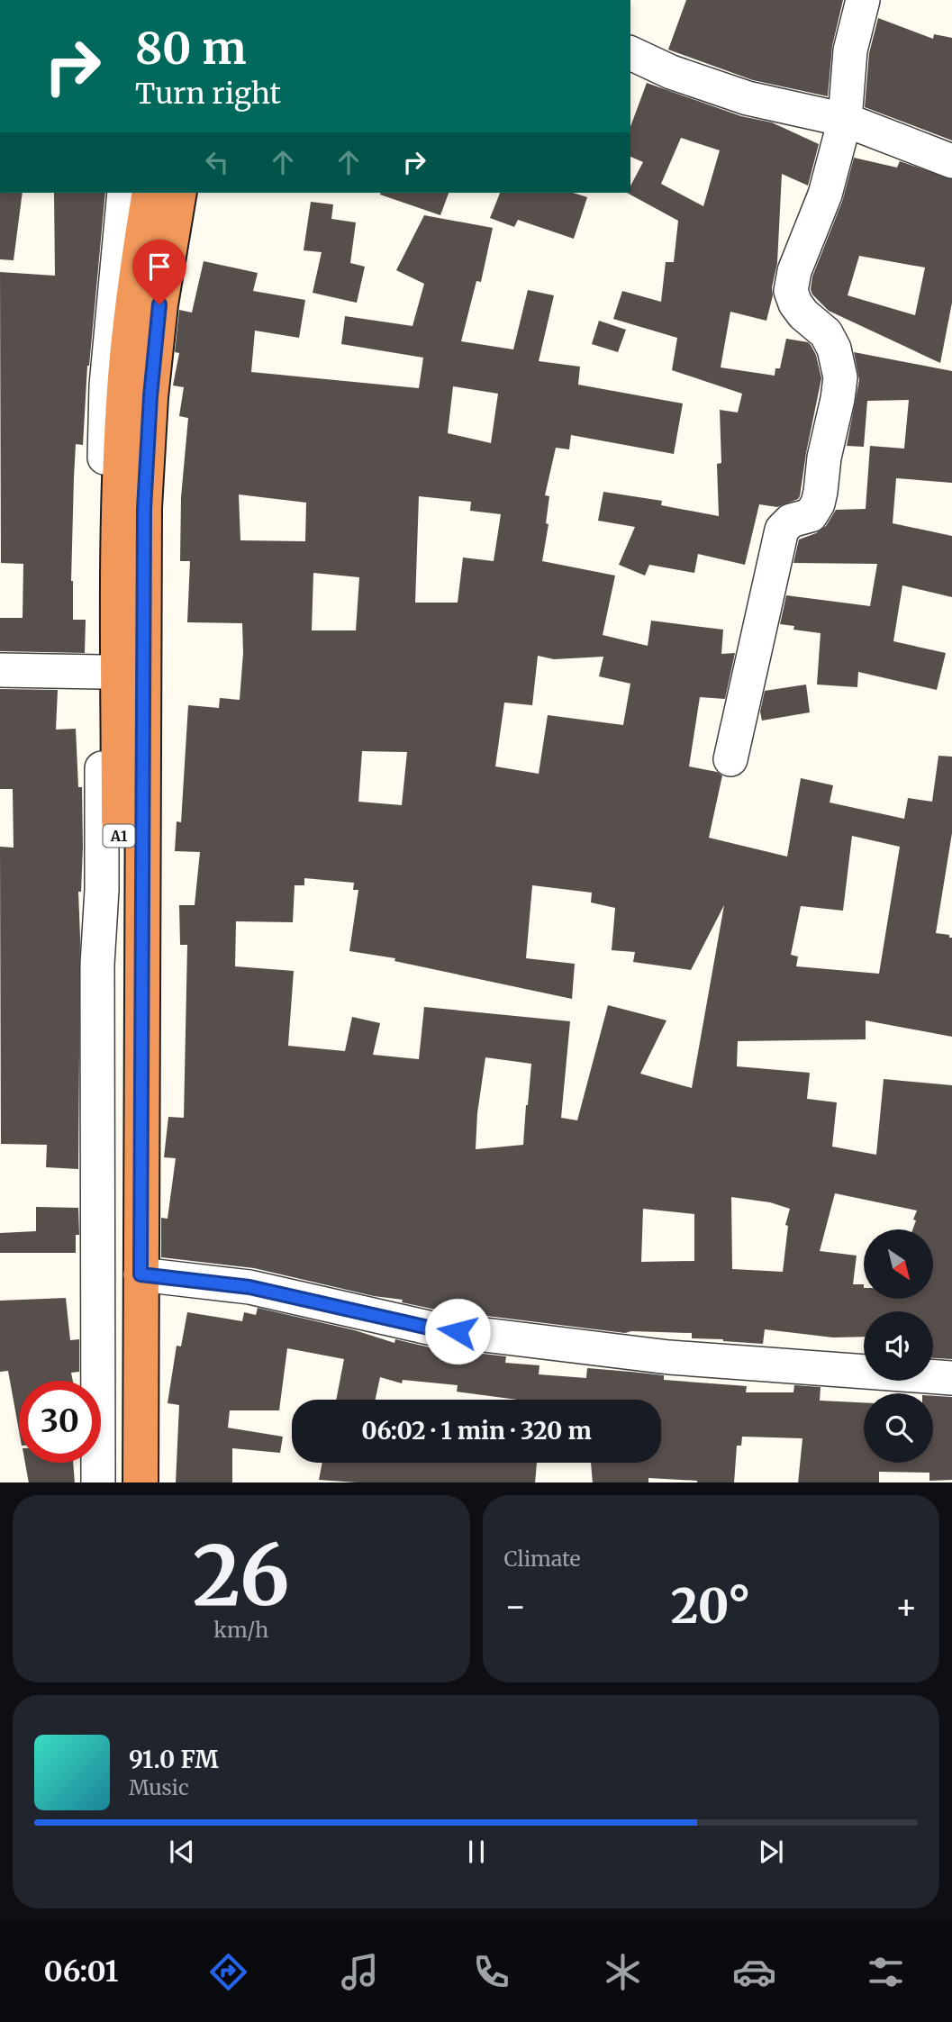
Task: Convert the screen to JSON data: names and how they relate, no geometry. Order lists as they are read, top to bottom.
{
  "streets": {
    "highway": ["A1"]
  },
  "north": "bottom right",
  "page": {
    "turn": ["80 m", "Turn right"],
    "limit": "30",
    "trip": "06:02 · 1 min · 320 m",
    "tile": [
      ["26", "km/h"],
      "Climate"
    ],
    "heat": ["−", "20°", "+"],
    "song": ["91.0 FM", "Music"],
    "tabs": "06:01"
  }
}
